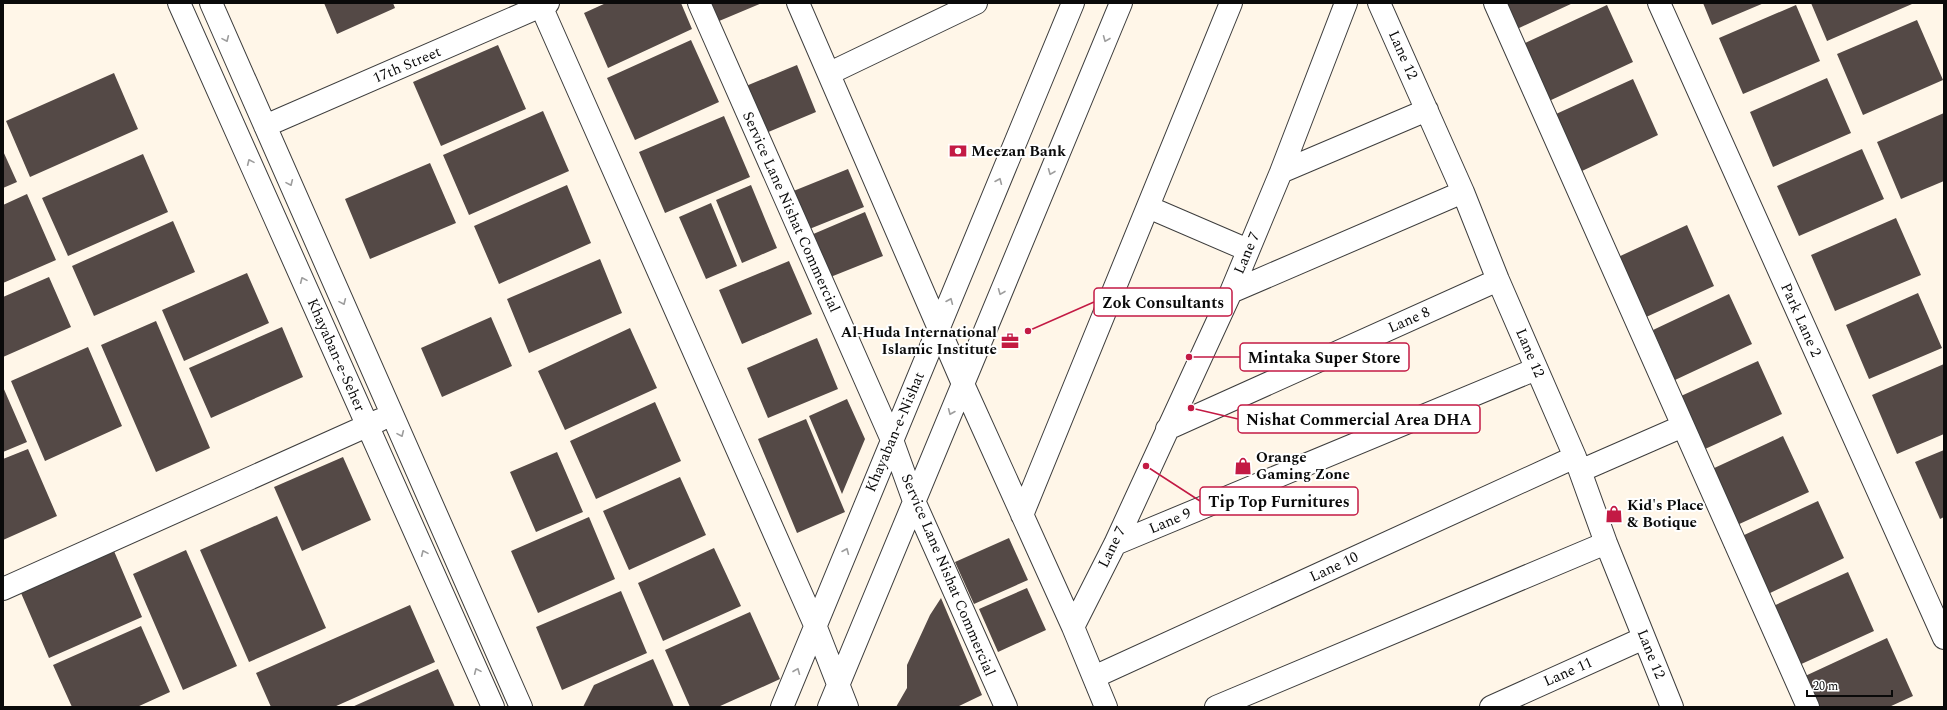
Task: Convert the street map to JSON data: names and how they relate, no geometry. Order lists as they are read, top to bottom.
{
  "streets": {
    "street": [
      "Lane 12",
      "17th Street",
      "Service Lane Nishat Commercial",
      "Lane 7",
      "Lane 8",
      "Park Lane 2",
      "Khayaban-e-Seher",
      "Khayaban-e-Nishat",
      "Lane 9",
      "Lane 10",
      "Lane 11"
    ]
  },
  "crossings": [
    ["Lane 12", "Lane 8"],
    ["Lane 12", "Lane 9"],
    ["Lane 12", "Lane 10"],
    ["Lane 12", "Lane 11"],
    ["17th Street", "Khayaban-e-Seher"],
    ["Service Lane Nishat Commercial", "Khayaban-e-Nishat"],
    ["Lane 7", "Lane 8"],
    ["Lane 7", "Lane 9"]
  ],
  "places": {
    "bank": ["Meezan Bank"],
    "other": [
      "Zok Consultants",
      "Mintaka Super Store",
      "Nishat Commercial Area DHA",
      "Tip Top Furnitures"
    ],
    "office": ["Al-Huda International Islamic Institute"],
    "shop": ["Orange Gaming Zone", "Kid's Place & Botique"]
  },
  "scale_bar": "20 m"
}
